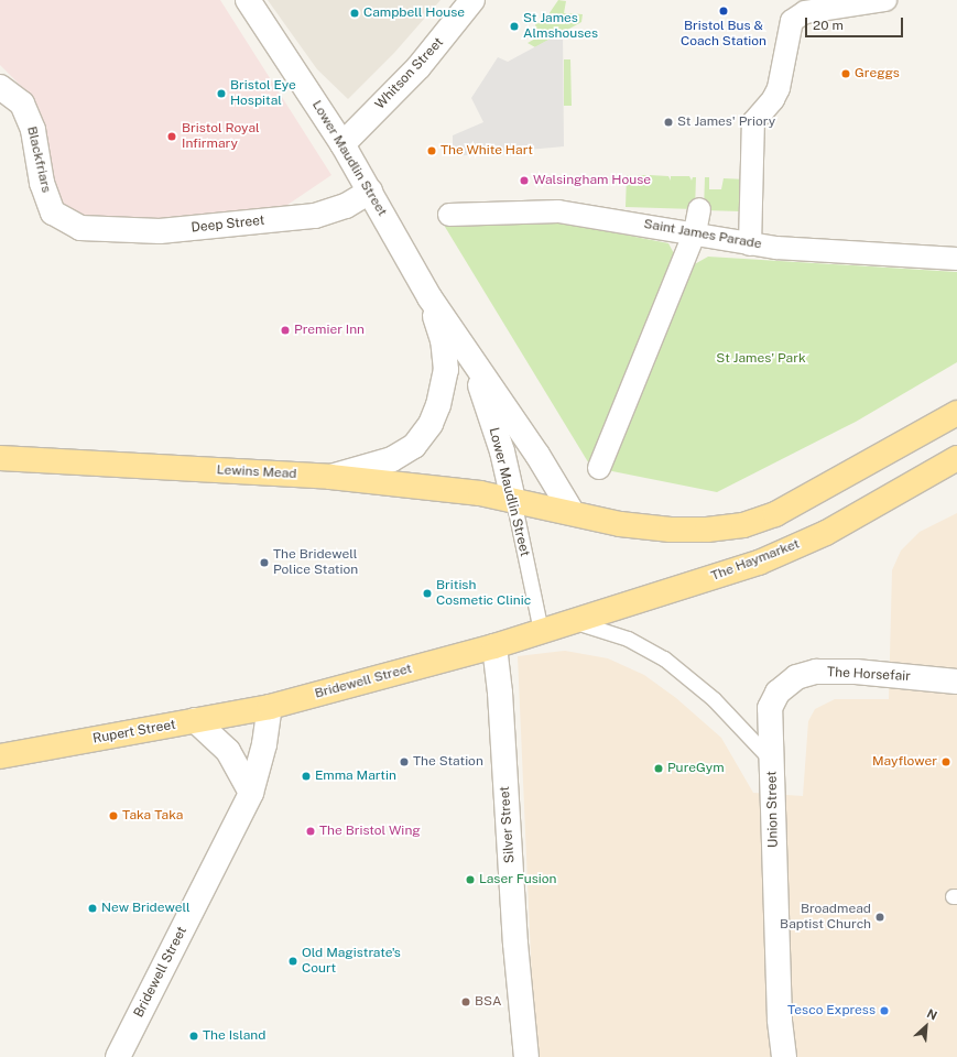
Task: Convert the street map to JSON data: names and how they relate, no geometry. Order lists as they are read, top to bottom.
{
  "streets": {
    "main road": [
      "Lewins Mead",
      "The Haymarket",
      "Bridewell Street",
      "Rupert Street"
    ],
    "street": [
      "Whitson Street",
      "Lower Maudlin Street",
      "Blackfriars",
      "Deep Street",
      "Saint James Parade",
      "The Horsefair",
      "Union Street",
      "Silver Street"
    ]
  },
  "crossings": [
    ["Whitson Street", "Lower Maudlin Street"],
    ["Lower Maudlin Street", "Deep Street"],
    ["Lower Maudlin Street", "Lewins Mead"],
    ["Lower Maudlin Street", "The Haymarket"],
    ["Lower Maudlin Street", "Bridewell Street"],
    ["Blackfriars", "Deep Street"],
    ["The Haymarket", "Bridewell Street"],
    ["The Haymarket", "Union Street"],
    ["The Horsefair", "Union Street"],
    ["Bridewell Street", "Rupert Street"],
    ["Bridewell Street", "Silver Street"]
  ],
  "parks": ["St James' Park"],
  "places": [
    "Bristol Bus & Coach Station",
    "Campbell House",
    "St James Almshouses",
    "Greggs",
    "Bristol Eye Hospital",
    "St James' Priory",
    "Bristol Royal Infirmary",
    "The White Hart",
    "Walsingham House",
    "Premier Inn",
    "The Bridewell Police Station",
    "British Cosmetic Clinic",
    "The Station",
    "Mayflower",
    "PureGym",
    "Emma Martin",
    "Taka Taka",
    "The Bristol Wing",
    "Laser Fusion",
    "New Bridewell",
    "Broadmead Baptist Church",
    "Old Magistrate's Court",
    "BSA",
    "Tesco Express",
    "The Island"
  ],
  "scale_bar": "20 m",
  "north": "top right"
}
